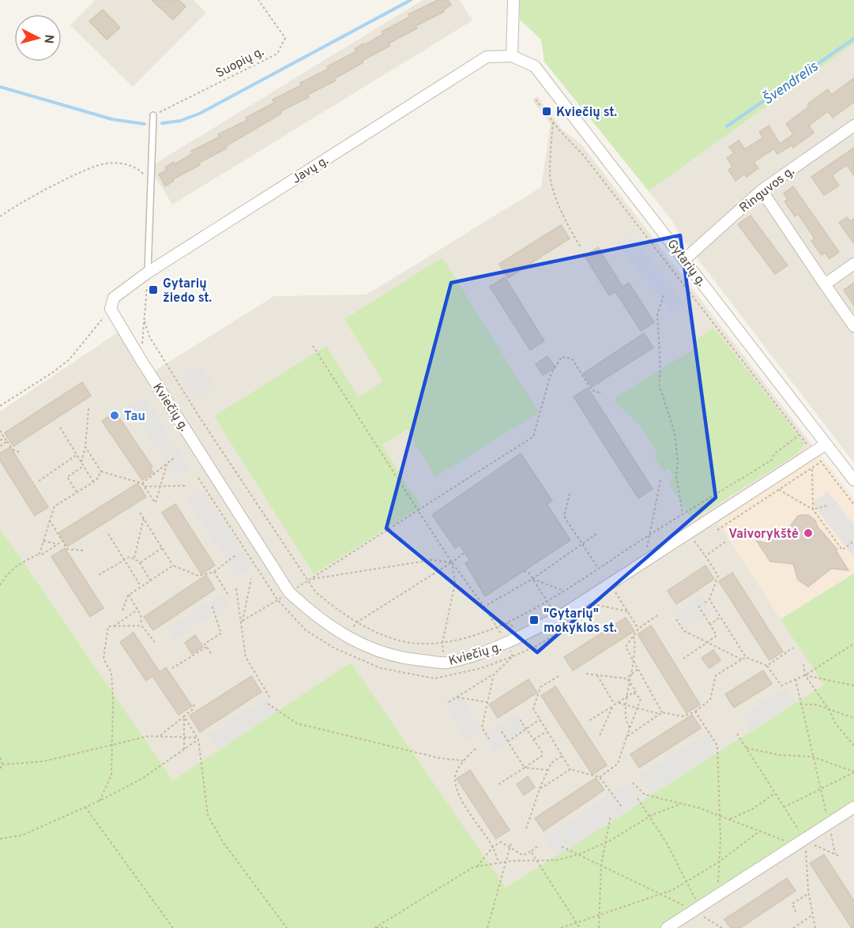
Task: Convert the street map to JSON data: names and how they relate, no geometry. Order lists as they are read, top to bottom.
{
  "streets": {
    "street": [
      "Javų g.",
      "Ringuvos g.",
      "Gytarių g.",
      "Kviečių g."
    ],
    "path": ["Suopių g."]
  },
  "crossings": [
    ["Javų g.", "Gytarių g."],
    ["Javų g.", "Kviečių g."],
    ["Ringuvos g.", "Gytarių g."],
    ["Gytarių g.", "Kviečių g."]
  ],
  "water": ["Švendrelis"],
  "places": {
    "transit": ["Kviečių st.", "Gytarių žiedo st.", "\"Gytarių\" mokyklos st."],
    "other": ["Tau", "Vaivorykštė"]
  },
  "north": "right"
}
